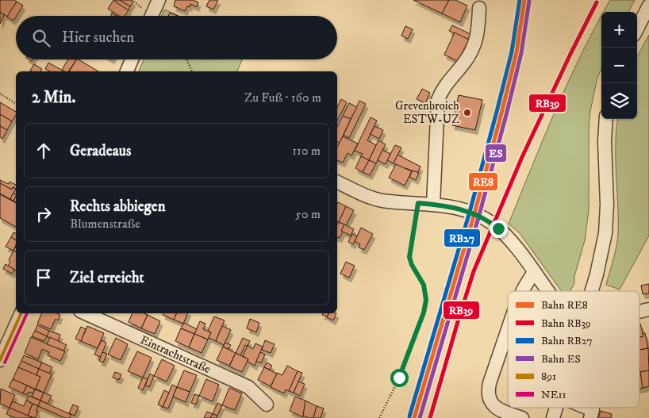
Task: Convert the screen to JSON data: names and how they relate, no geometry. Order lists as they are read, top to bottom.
{
  "streets": {
    "street": ["Eintrachtstraße"]
  },
  "places": ["Grevenbroich ESTW-UZ"],
  "lines": [
    "rail line RE8",
    "rail line RB27",
    "rail line ES",
    "rail line RB39",
    "transit line 891",
    "transit line NE11"
  ],
  "legend": [
    "Bahn RE8",
    "Bahn RB39",
    "Bahn RB27",
    "Bahn ES",
    "891",
    "NE11"
  ],
  "page": {
    "map_buttons": ["+", "−"],
    "search": "Hier suchen",
    "heading": ["2 Min.", "Zu Fuß · 160 m"],
    "list": [
      ["Geradeaus", "110 m"],
      ["Rechts abbiegen", "Blumenstraße", "50 m"],
      "Ziel erreicht"
    ]
  }
}
